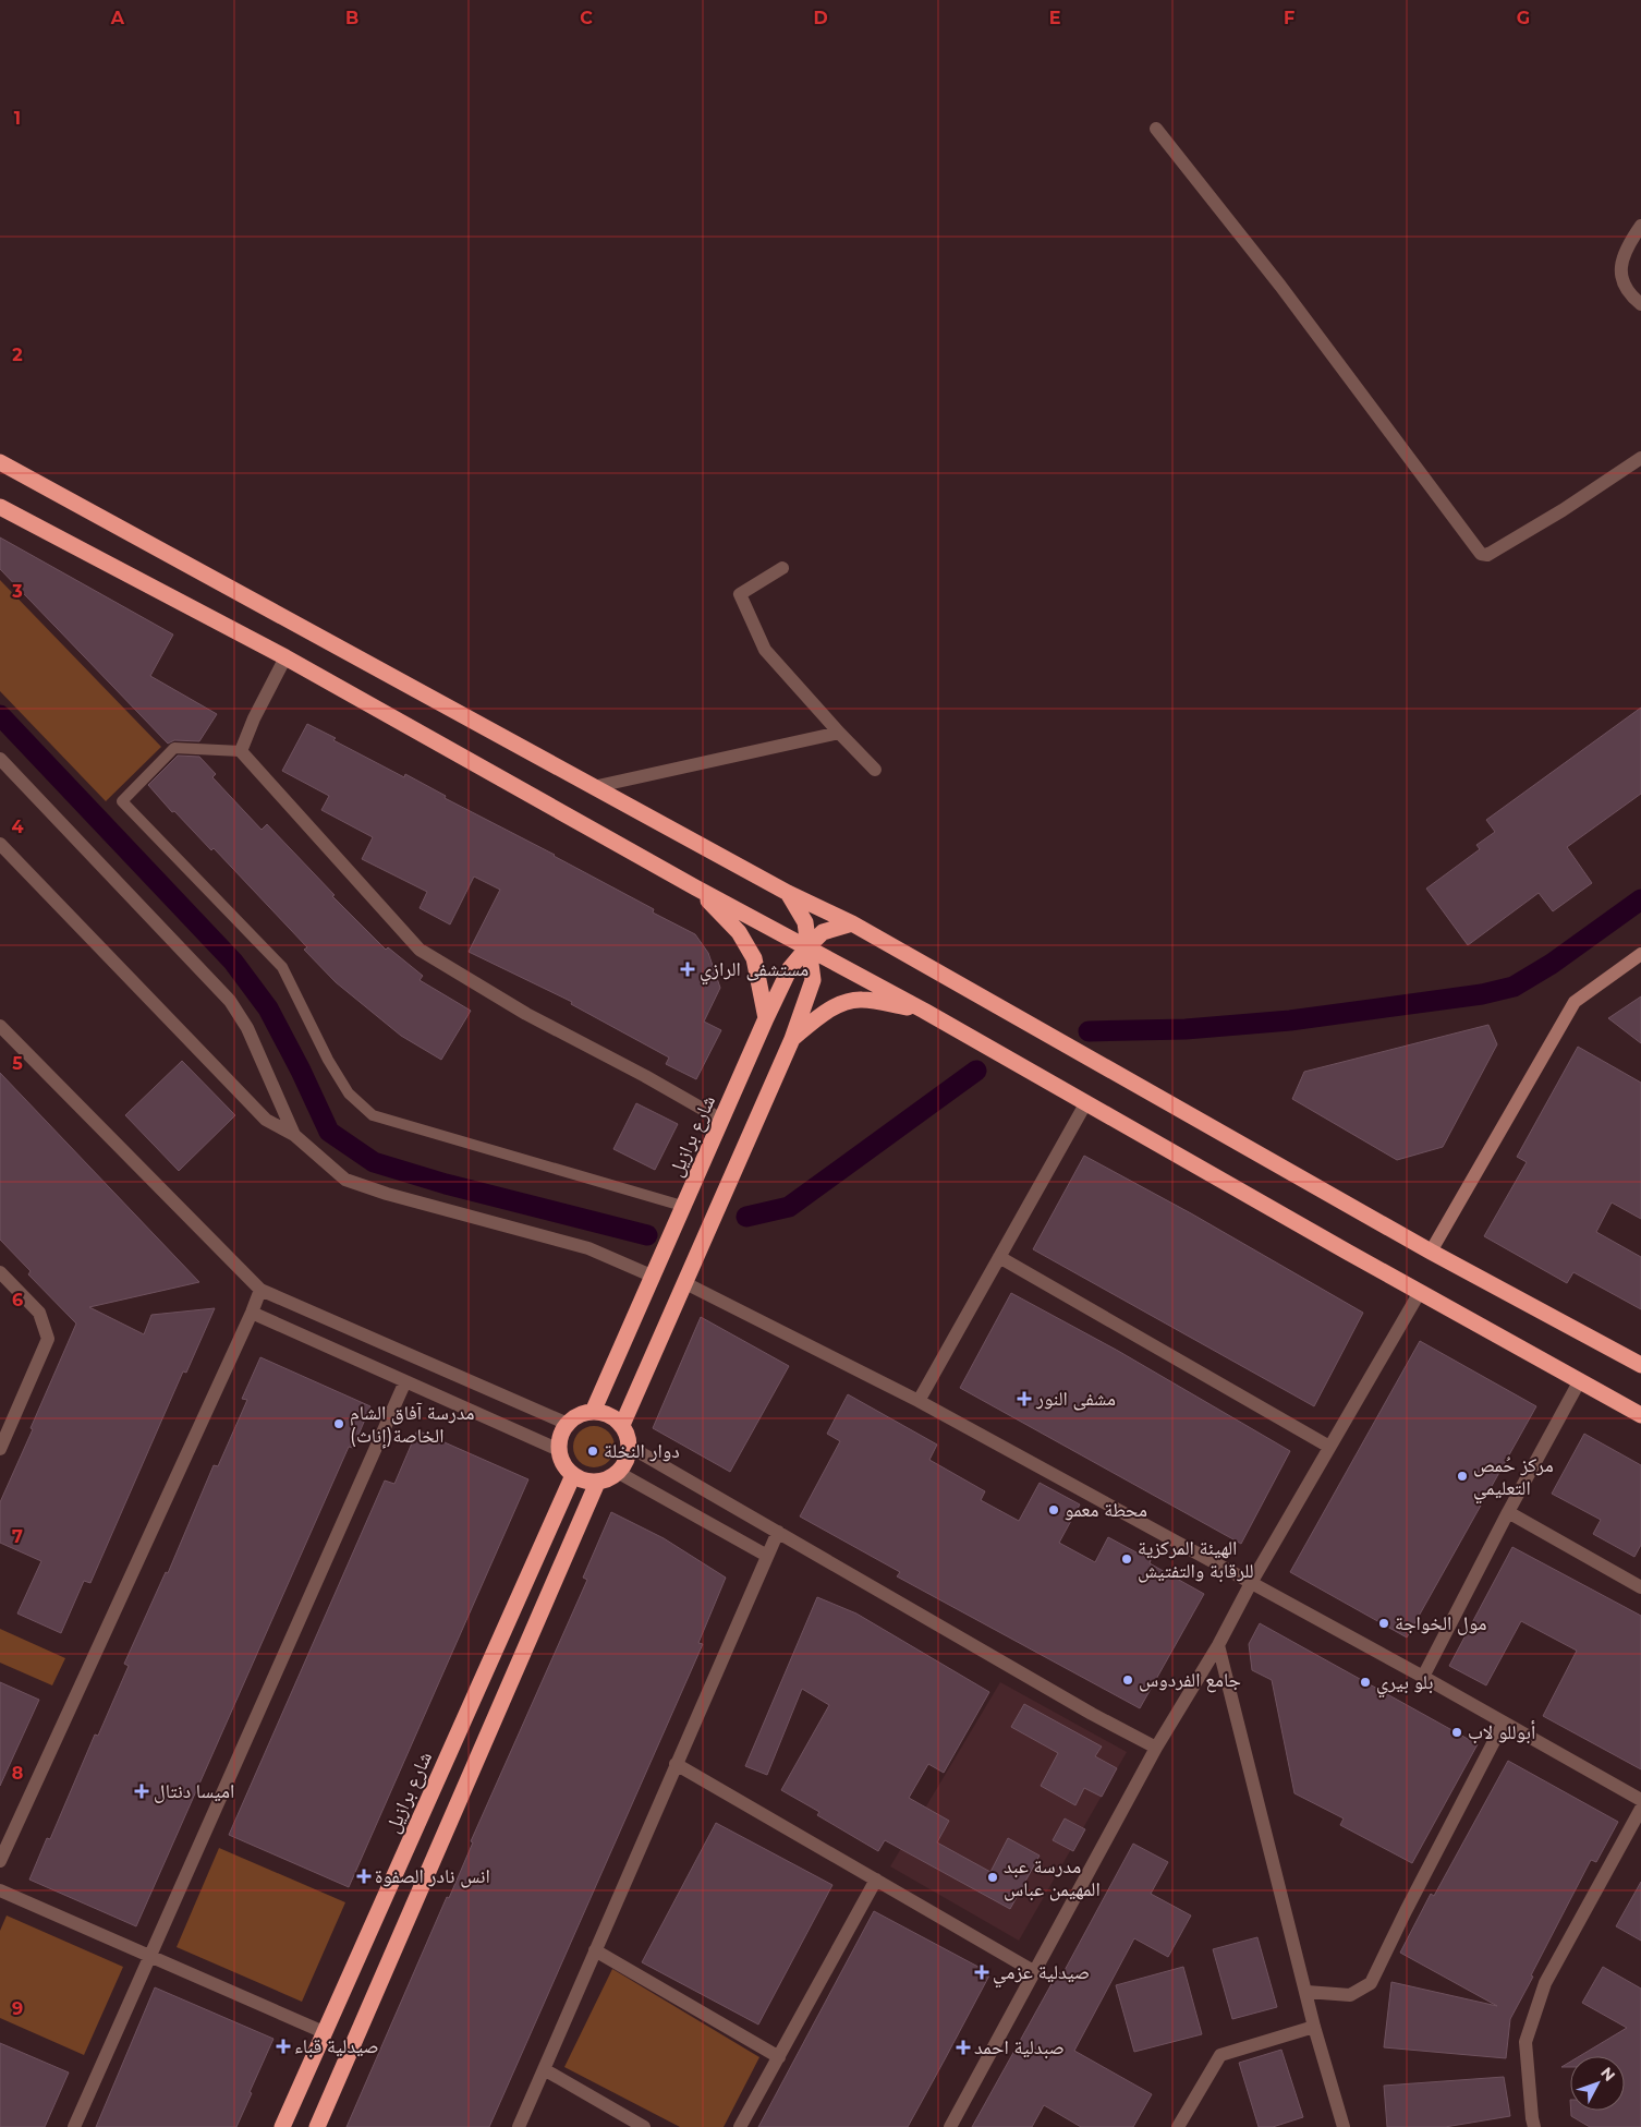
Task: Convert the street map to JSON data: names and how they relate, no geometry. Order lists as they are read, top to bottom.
{
  "streets": {
    "highway": ["شارع برازيل"]
  },
  "places": {
    "health": [
      "مستشفى الرازي",
      "مشفى النور",
      "اميسا دنتال",
      "انس نادر الصفوة",
      "صيدلية عزمي",
      "صيدلية قباء",
      "صبدلية احمد"
    ],
    "other": [
      "مدرسة آفاق الشام الخاصة(إناث)",
      "دوار النخلة",
      "مركز حُمص التعليمي",
      "محطة معمو",
      "الهيئة المركزية للرقابة والتفتيش",
      "مول الخواجة",
      "جامع الفردوس",
      "بلو بيري",
      "أبوللو لاب",
      "مدرسة عبد المهيمن عباس"
    ]
  },
  "north": "top right",
  "grid": {
    "columns": [
      "A",
      "B",
      "C",
      "D",
      "E",
      "F",
      "G"
    ],
    "rows": [
      "1",
      "2",
      "3",
      "4",
      "5",
      "6",
      "7",
      "8",
      "9"
    ]
  }
}
